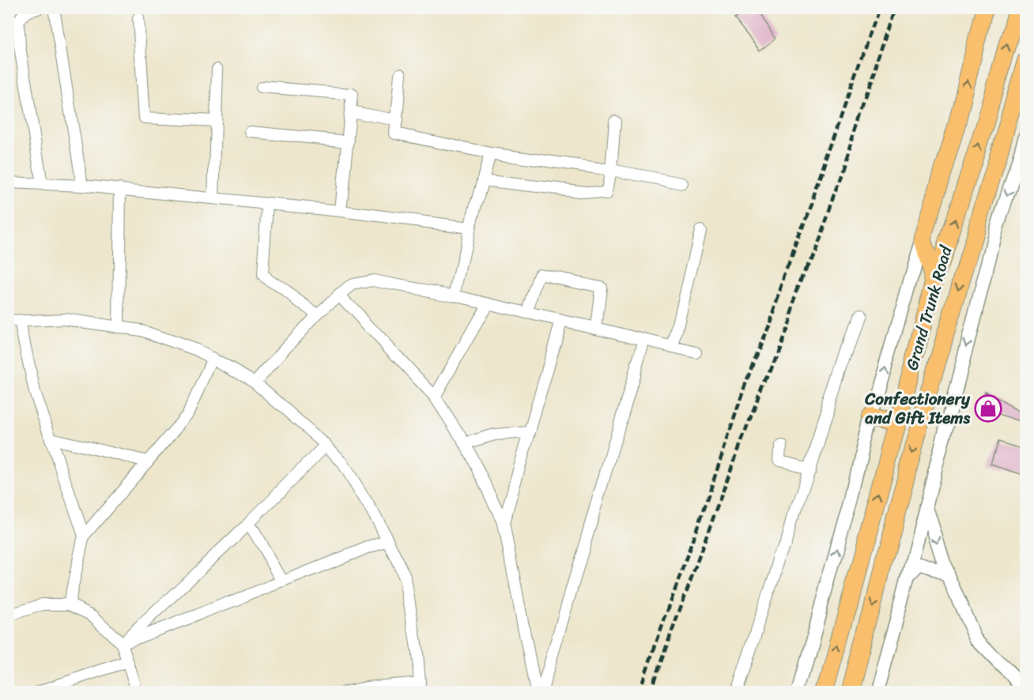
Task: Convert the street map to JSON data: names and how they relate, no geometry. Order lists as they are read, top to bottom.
{
  "streets": {
    "highway": ["Grand Trunk Road"]
  },
  "places": {
    "shop": ["Confectionery and Gift Items"]
  }
}
